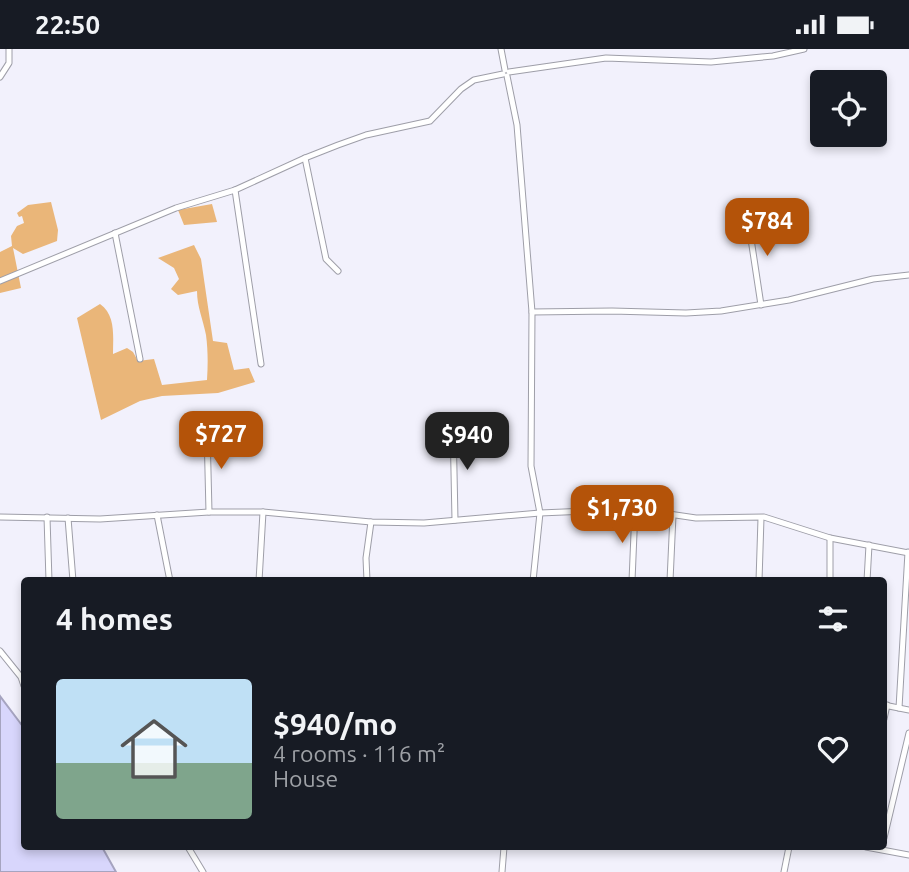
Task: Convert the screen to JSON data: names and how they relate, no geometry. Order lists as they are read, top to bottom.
{
  "page": {
    "status": "22:50",
    "price": [
      "$784",
      "$727",
      "$940",
      "$1,730"
    ],
    "heading": "4 homes",
    "list": [
      {
        "name": "$940/mo",
        "note": "4 rooms · 116 m² · House"
      }
    ]
  }
}
